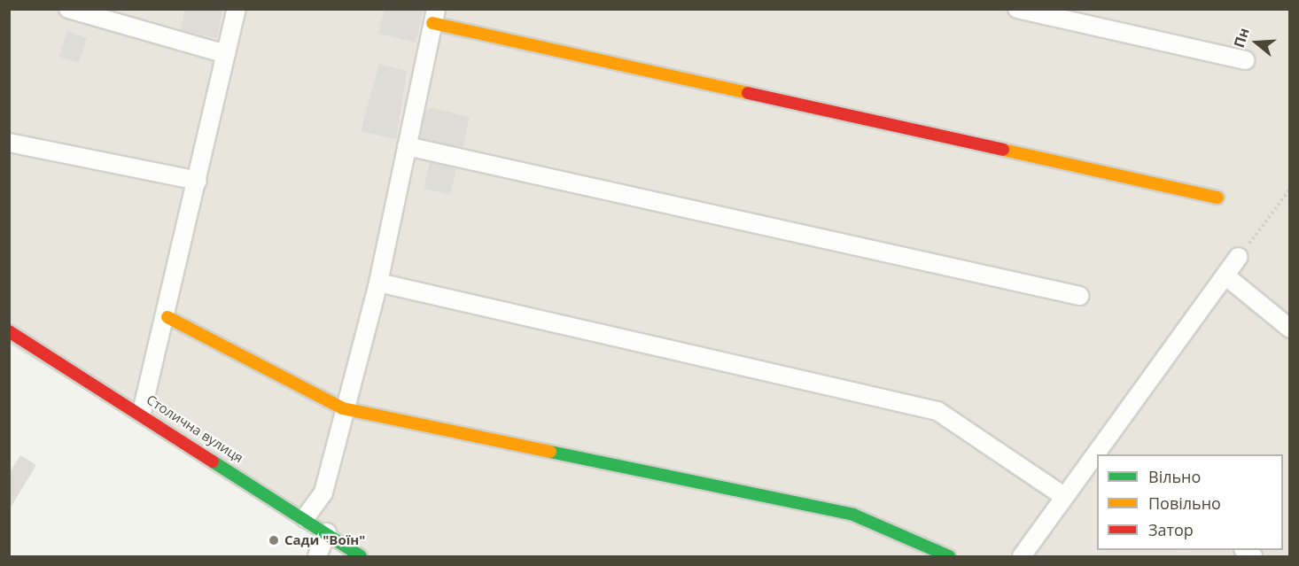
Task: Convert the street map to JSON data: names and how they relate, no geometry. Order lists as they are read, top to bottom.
{
  "streets": {
    "street": ["Столична вулиця"]
  },
  "places": ["Сади \"Воїн\""],
  "legend": ["Вільно", "Повільно", "Затор"],
  "north": "left"
}
